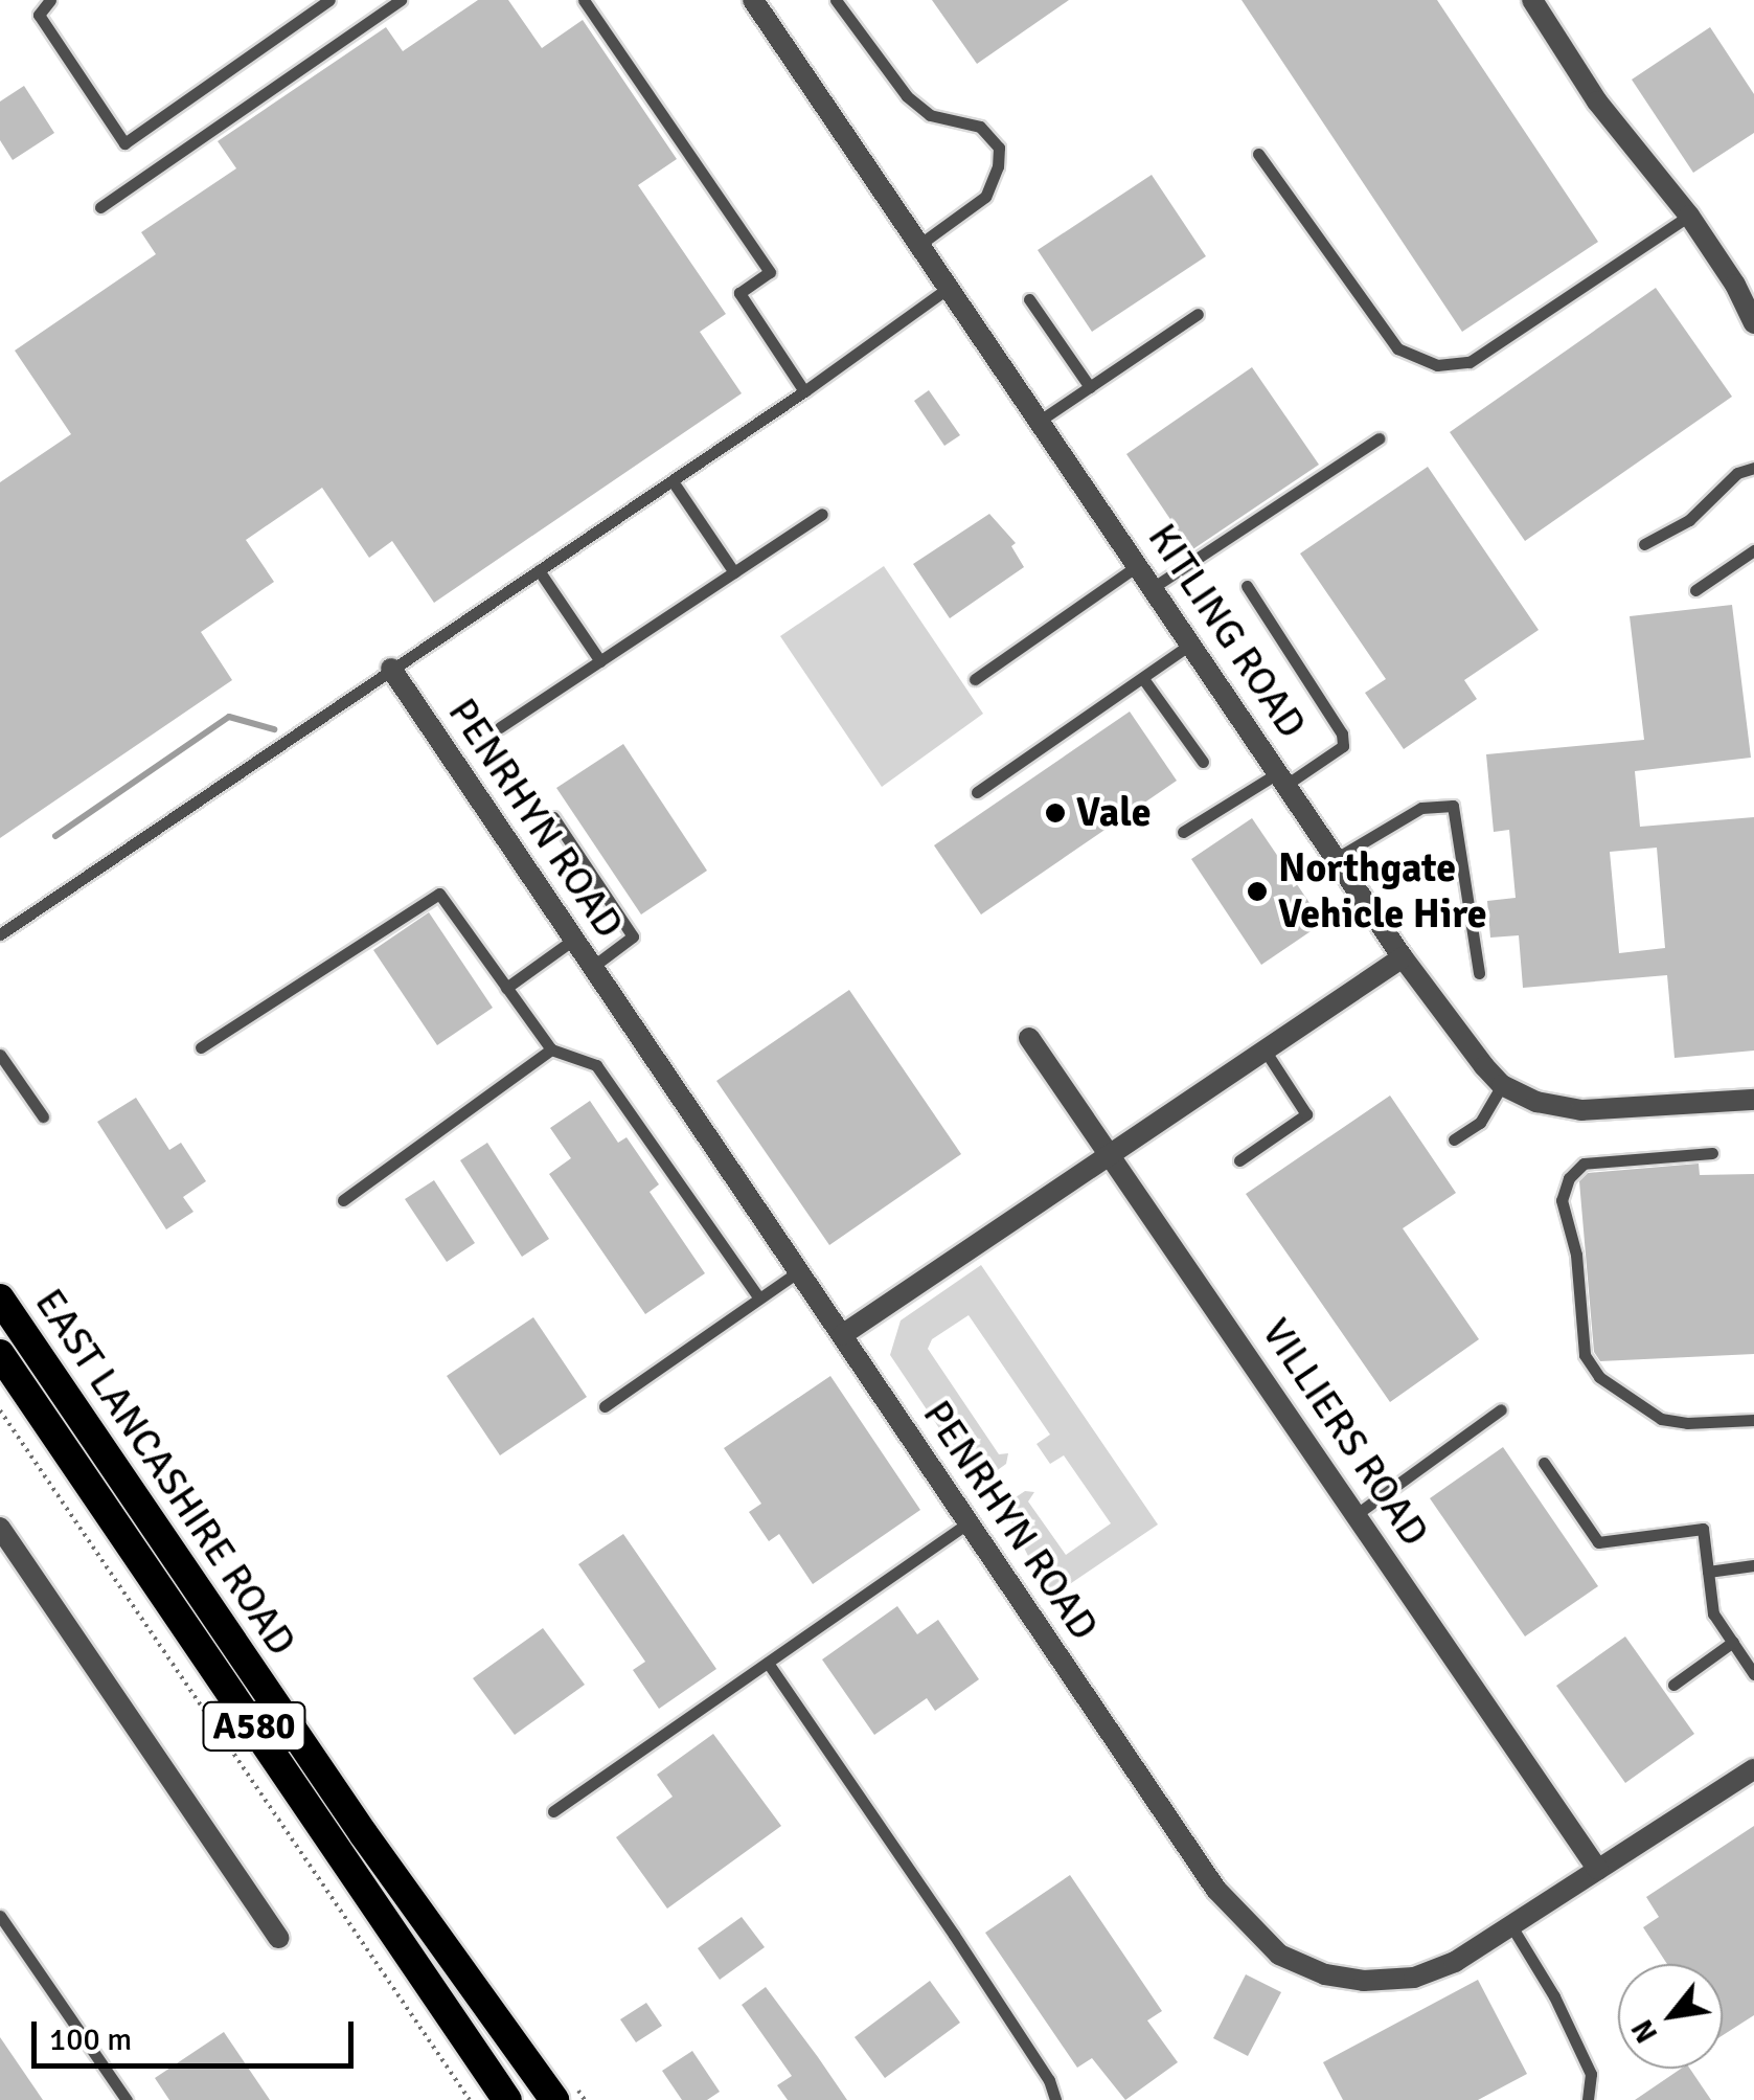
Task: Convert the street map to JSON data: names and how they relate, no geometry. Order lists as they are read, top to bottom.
{
  "streets": {
    "highway": ["EAST LANCASHIRE ROAD", "A580"],
    "street": ["KITLING ROAD", "PENRHYN ROAD", "VILLIERS ROAD"]
  },
  "crossings": [
    ["PENRHYN ROAD", "VILLIERS ROAD"]
  ],
  "places": ["Vale", "Northgate Vehicle Hire"],
  "scale_bar": "100 m",
  "north": "bottom left"
}
